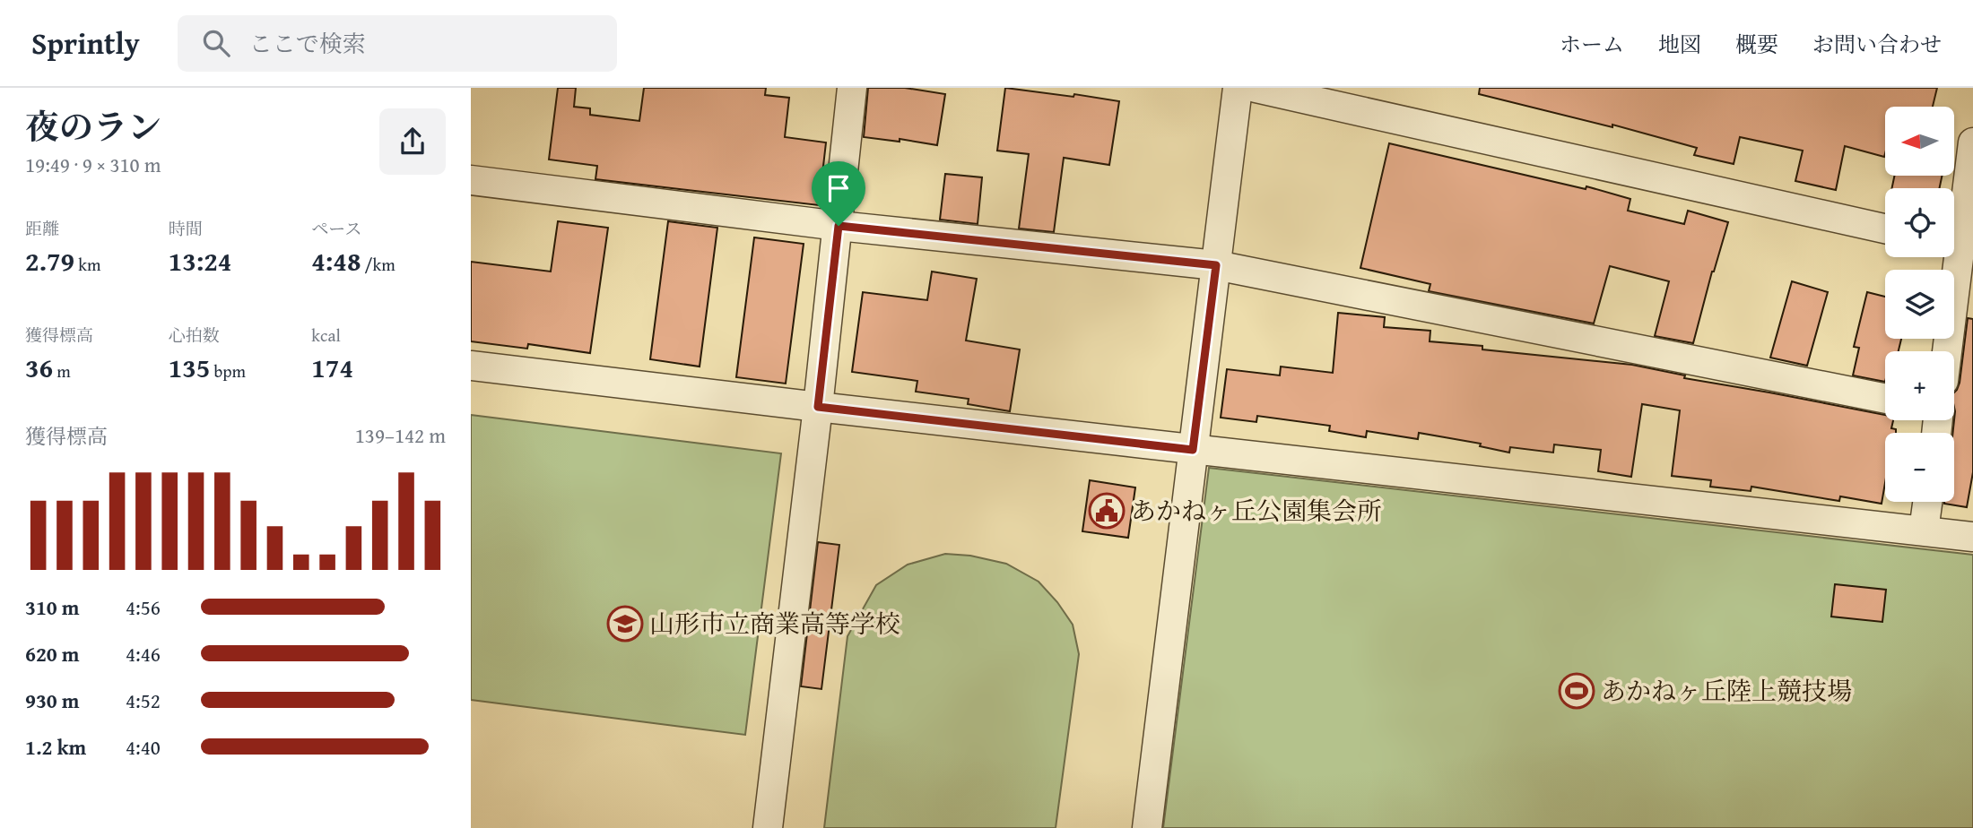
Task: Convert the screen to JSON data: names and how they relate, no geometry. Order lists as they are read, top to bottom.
{
  "places": {
    "public building": ["あかねヶ丘公園集会所"],
    "school or university": ["山形市立商業高等学校"],
    "sports": ["あかねヶ丘陸上競技場"]
  },
  "north": "left",
  "page": {
    "header": "Sprintly",
    "search": "ここで検索",
    "nav": [
      "ホーム",
      "地図",
      "概要",
      "お問い合わせ"
    ],
    "heading": ["夜のラン", "19:49 · 9 × 310 m"],
    "map_buttons": ["+", "−"],
    "stats": [
      ["距離", "2.79 km"],
      ["時間", "13:24"],
      ["ペース", "4:48 /km"],
      ["獲得標高", "36 m"],
      ["心拍数", "135 bpm"],
      ["kcal", "174"]
    ],
    "chart": ["獲得標高", "139–142 m"],
    "list": [
      {
        "name": "310 m",
        "note": "4:56"
      },
      {
        "name": "620 m",
        "note": "4:46"
      },
      {
        "name": "930 m",
        "note": "4:52"
      },
      {
        "name": "1.2 km",
        "note": "4:40"
      }
    ]
  }
}
